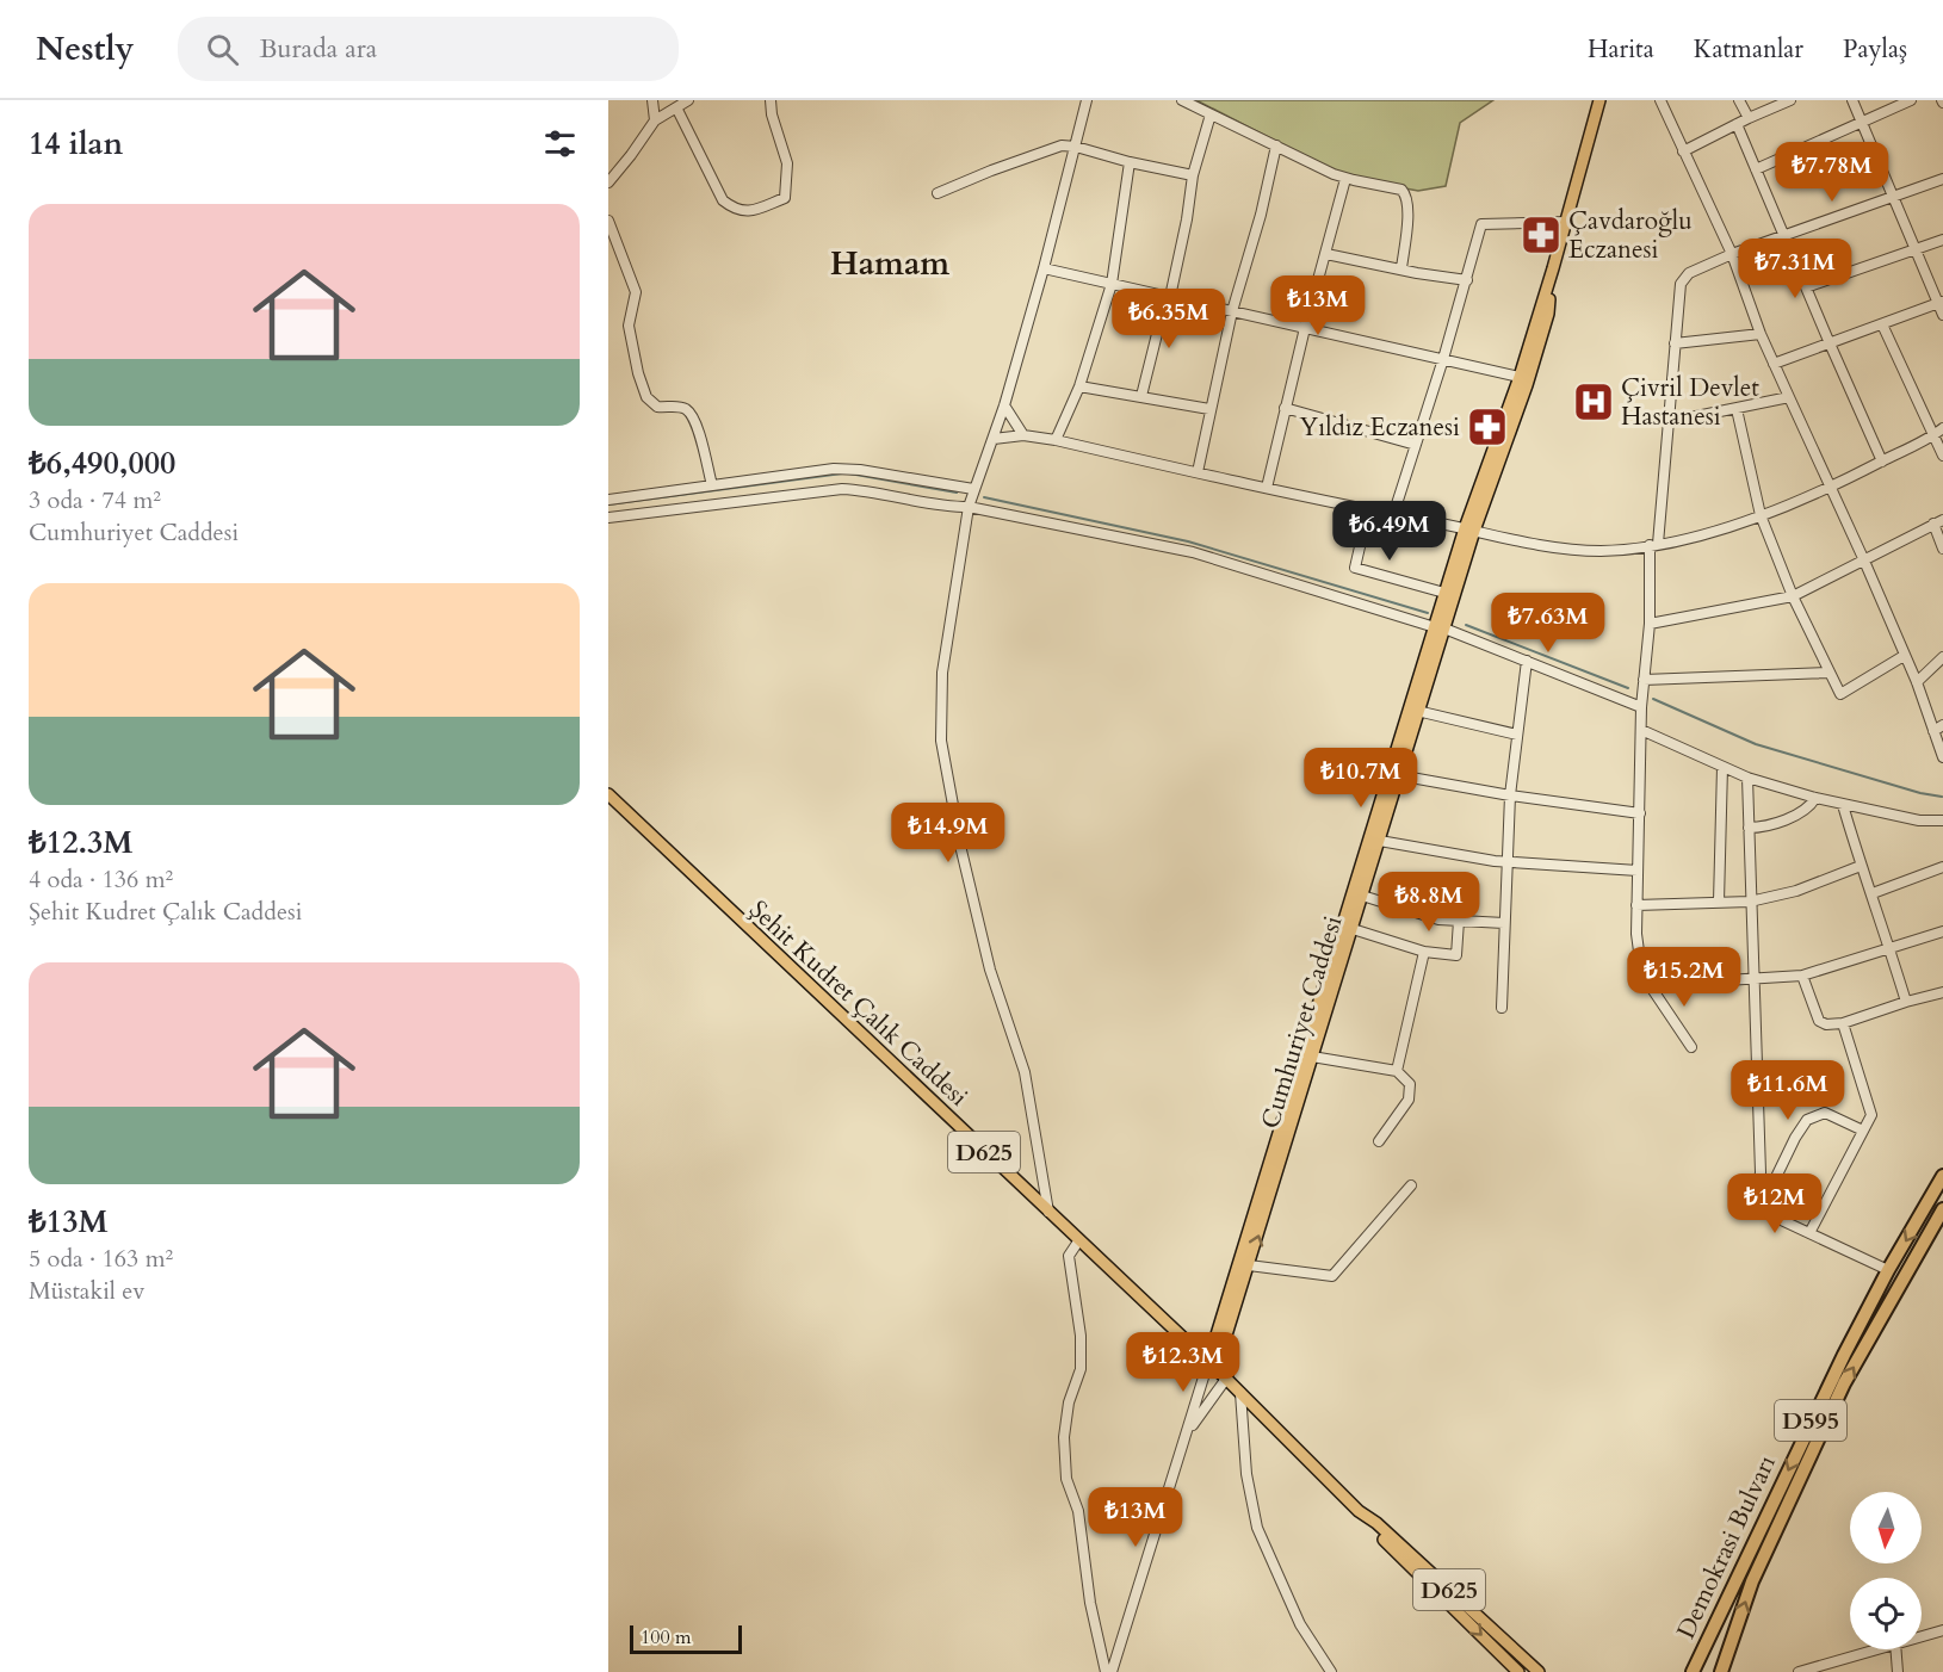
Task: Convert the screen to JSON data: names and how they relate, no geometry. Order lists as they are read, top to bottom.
{
  "streets": {
    "highway": ["D595", "Demokrasi Bulvarı"],
    "main road": ["Şehit Kudret Çalık Caddesi", "Cumhuriyet Caddesi", "D625"]
  },
  "crossings": [
    ["Şehit Kudret Çalık Caddesi", "Cumhuriyet Caddesi"]
  ],
  "districts": ["Hamam"],
  "places": {
    "pharmacy": ["Çavdaroğlu Eczanesi", "Yıldız Eczanesi"],
    "hospital": ["Çivril Devlet Hastanesi"]
  },
  "scale_bar": "100 m",
  "north": "bottom",
  "page": {
    "header": "Nestly",
    "search": "Burada ara",
    "nav": ["Harita", "Katmanlar", "Paylaş"],
    "heading": "14 ilan",
    "price": [
      "₺7.78M",
      "₺7.31M",
      "₺13M",
      "₺6.35M",
      "₺6.49M",
      "₺7.63M",
      "₺10.7M",
      "₺14.9M",
      "₺8.8M",
      "₺15.2M",
      "₺11.6M",
      "₺12M",
      "₺12.3M",
      "₺13M"
    ],
    "list": [
      {
        "name": "₺6,490,000",
        "note": "3 oda · 74 m² · Cumhuriyet Caddesi"
      },
      {
        "name": "₺12.3M",
        "note": "4 oda · 136 m² · Şehit Kudret Çalık Caddesi"
      },
      {
        "name": "₺13M",
        "note": "5 oda · 163 m² · Müstakil ev"
      }
    ],
    "scale": "100 m"
  }
}
